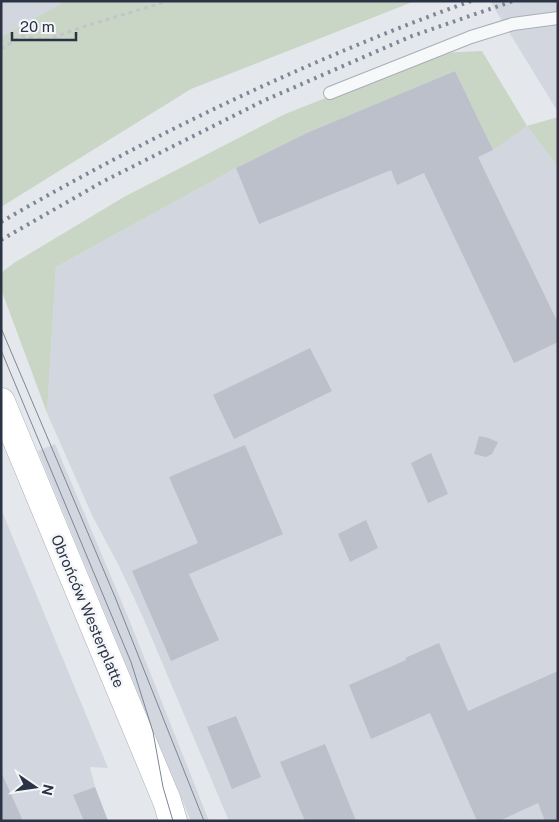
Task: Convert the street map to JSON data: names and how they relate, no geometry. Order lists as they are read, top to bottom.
{
  "streets": {
    "street": ["Obrońców Westerplatte"]
  },
  "scale_bar": "20 m",
  "north": "right"
}
